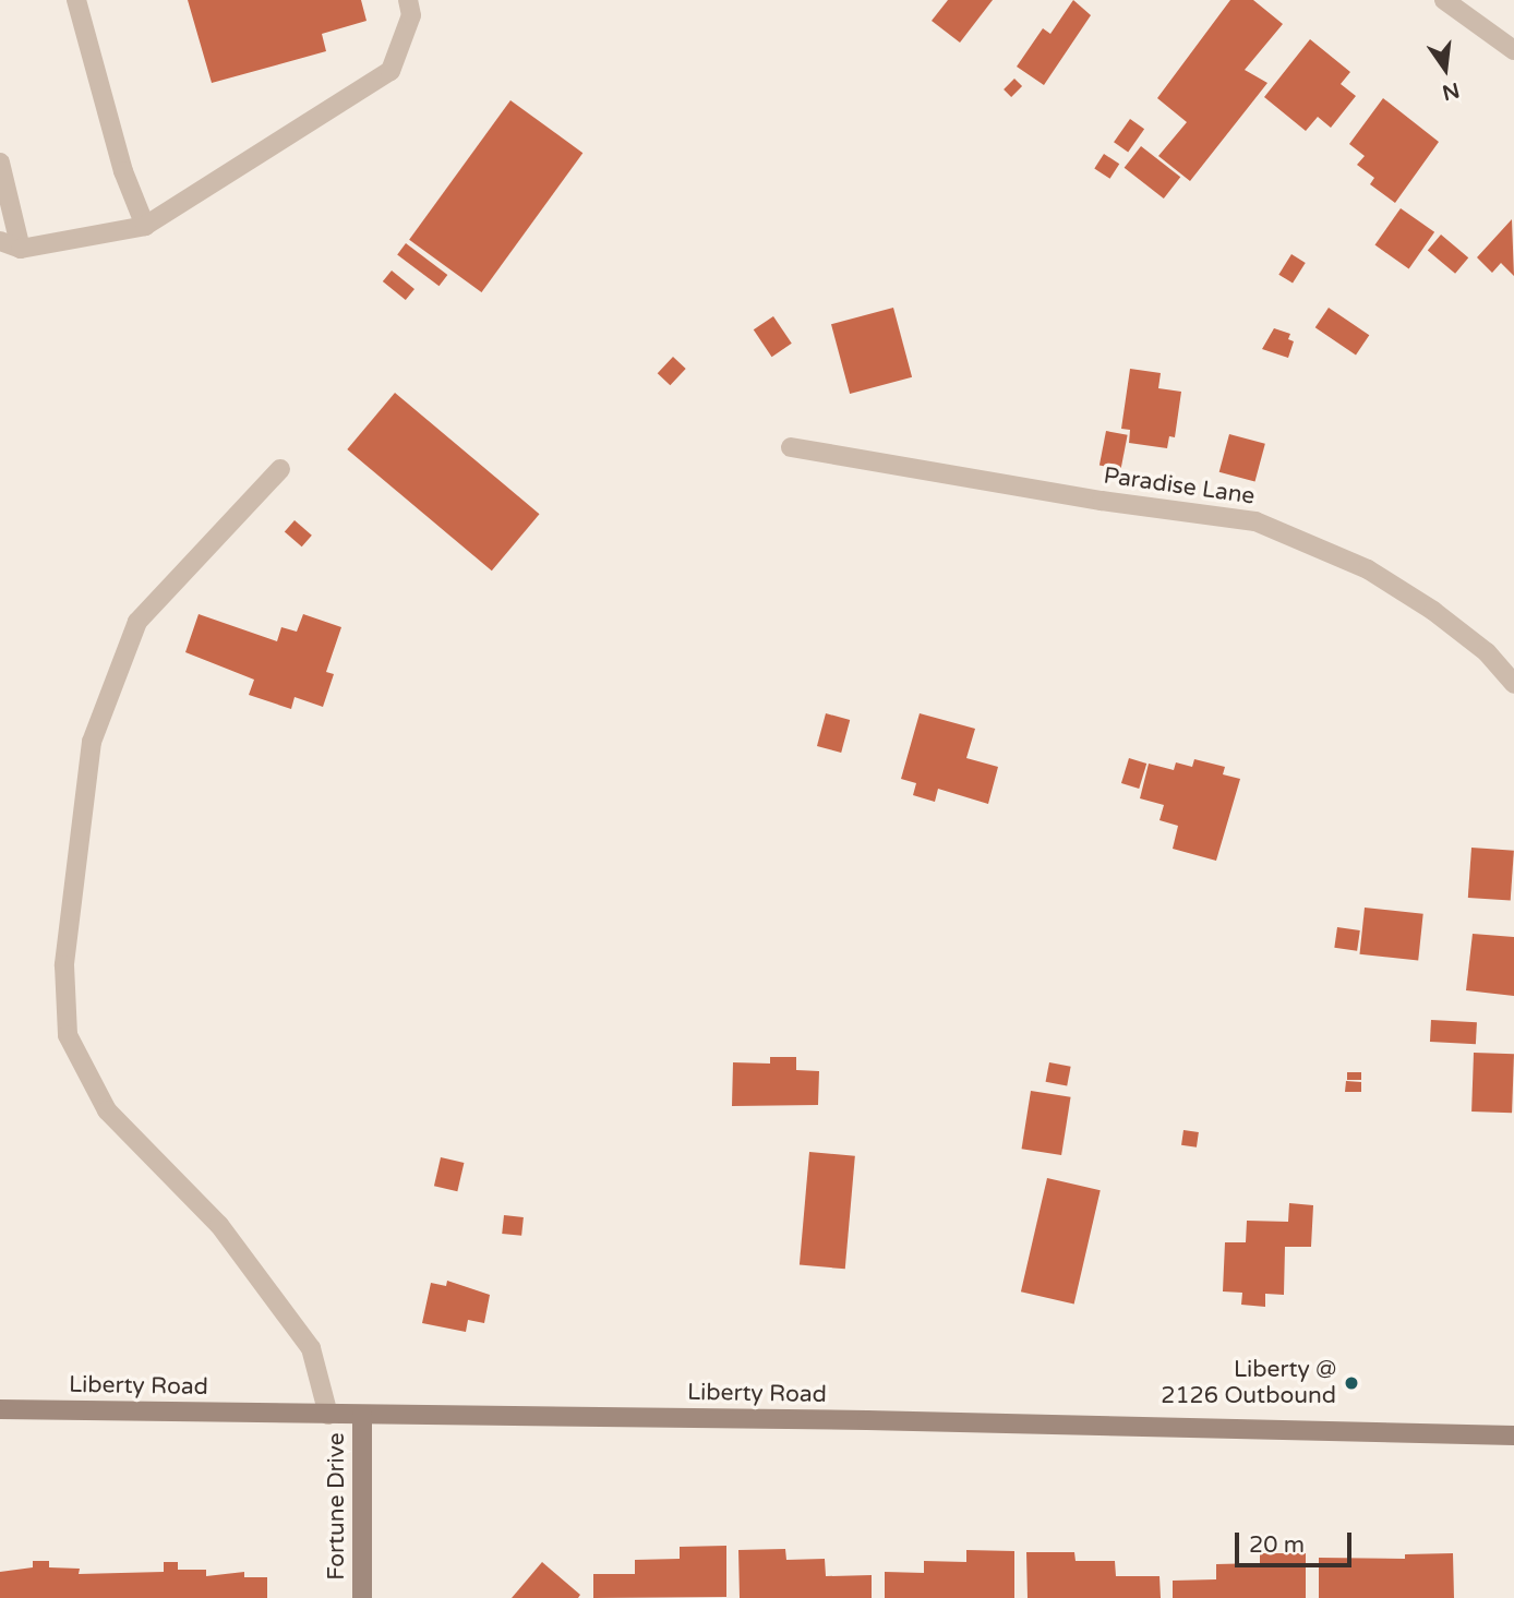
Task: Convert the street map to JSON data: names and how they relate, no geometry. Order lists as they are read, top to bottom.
{
  "streets": {
    "main road": ["Liberty Road", "Fortune Drive"],
    "street": ["Paradise Lane"]
  },
  "crossings": [
    ["Liberty Road", "Fortune Drive"]
  ],
  "places": ["Liberty @ 2126 Outbound"],
  "scale_bar": "20 m",
  "north": "bottom"
}
